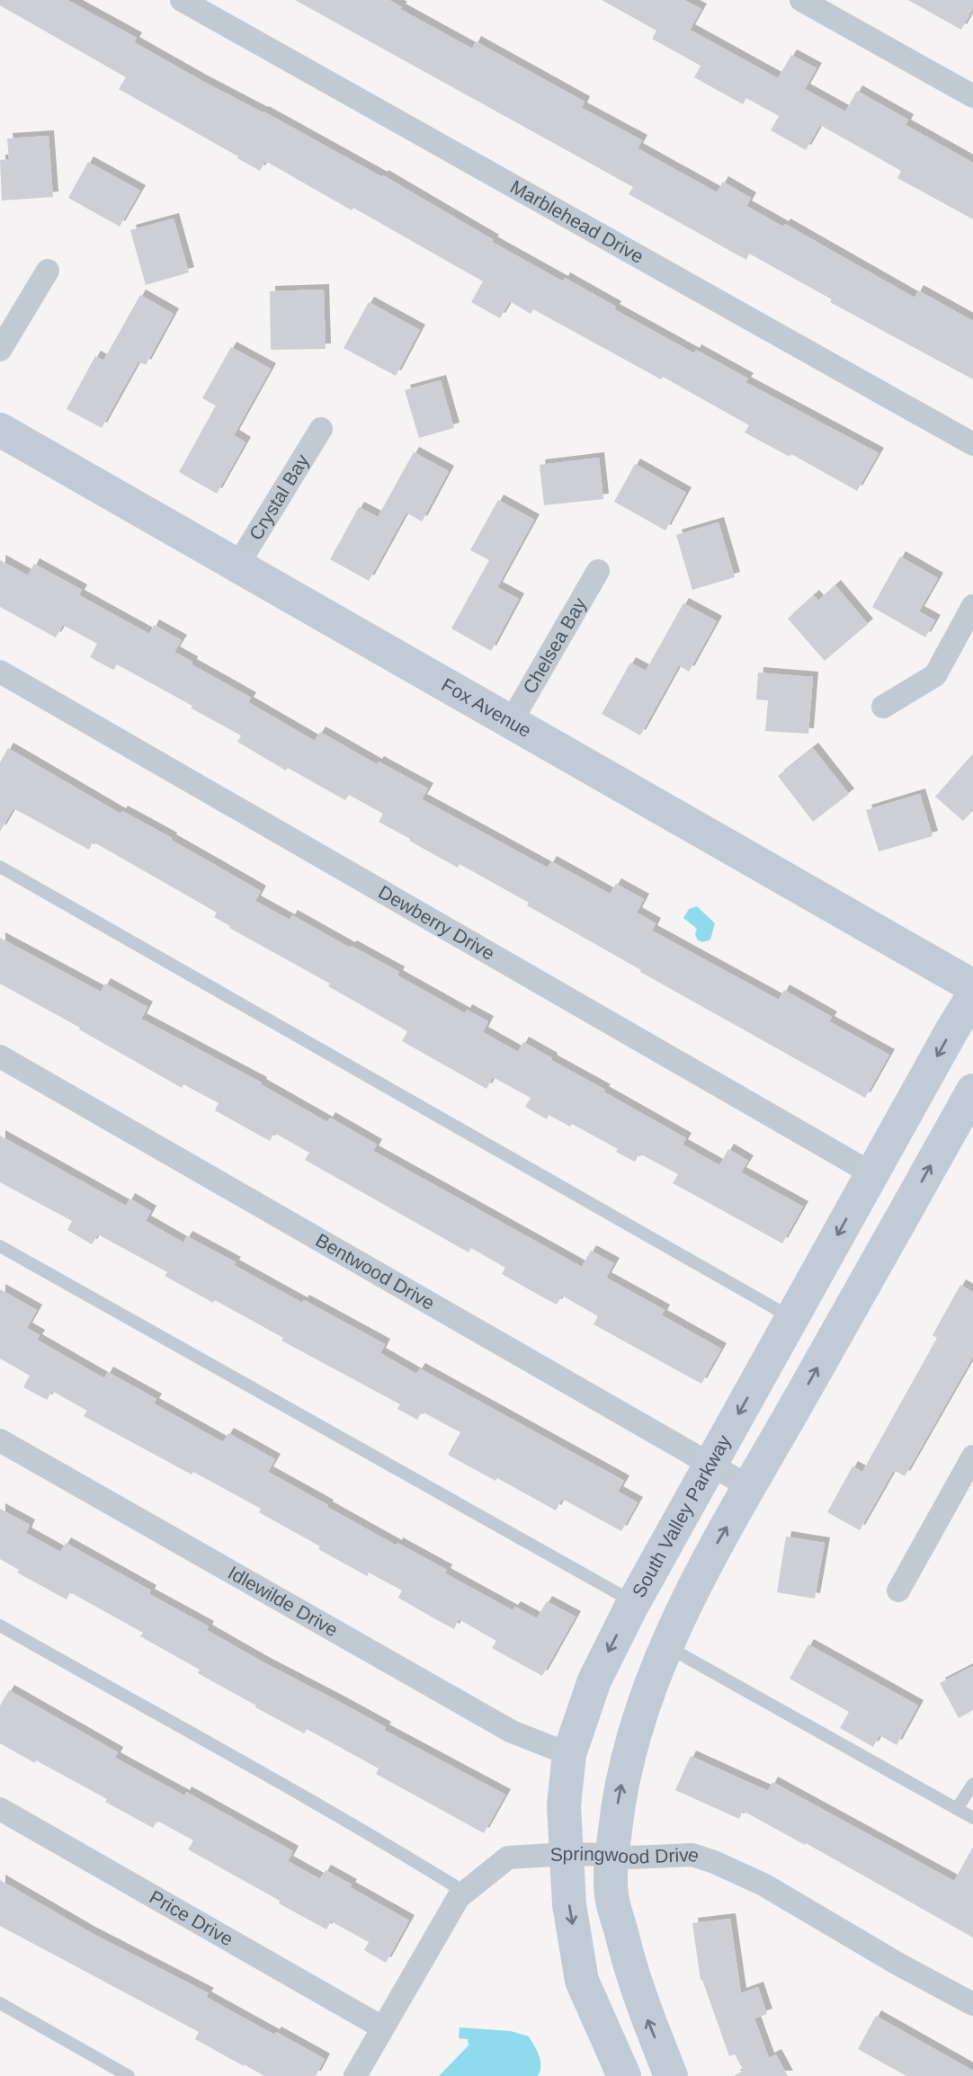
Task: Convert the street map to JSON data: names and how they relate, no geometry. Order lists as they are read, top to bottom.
{
  "streets": {
    "main road": ["Fox Avenue", "South Valley Parkway"],
    "street": [
      "Marblehead Drive",
      "Crystal Bay",
      "Chelsea Bay",
      "Dewberry Drive",
      "Bentwood Drive",
      "Idlewilde Drive",
      "Springwood Drive",
      "Price Drive"
    ]
  },
  "crossings": [
    ["Crystal Bay", "Fox Avenue"],
    ["Chelsea Bay", "Fox Avenue"],
    ["Dewberry Drive", "South Valley Parkway"],
    ["Bentwood Drive", "South Valley Parkway"],
    ["South Valley Parkway", "Idlewilde Drive"],
    ["South Valley Parkway", "Springwood Drive"],
    ["Springwood Drive", "Price Drive"]
  ]
}
